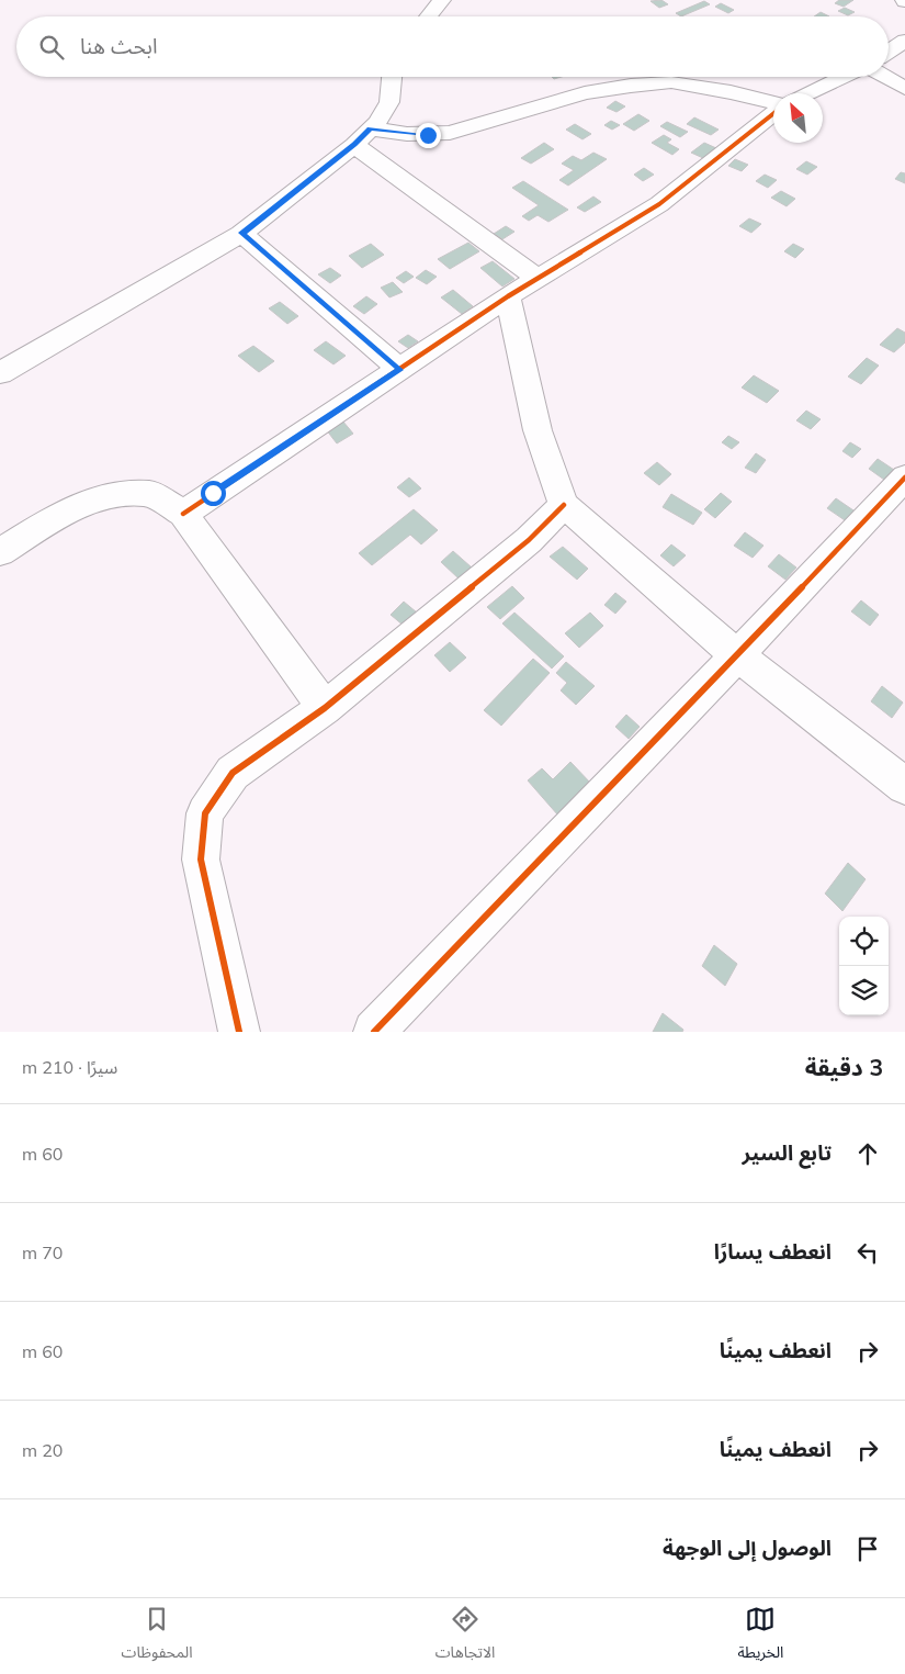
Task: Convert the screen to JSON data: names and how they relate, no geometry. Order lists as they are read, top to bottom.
{
  "north": "top left",
  "page": {
    "search": "ابحث هنا",
    "heading": ["3 دقيقة", "سيرًا · 210 m"],
    "list": [
      ["تابع السير", "60 m"],
      ["انعطف يسارًا", "70 m"],
      ["انعطف يمينًا", "60 m"],
      ["انعطف يمينًا", "20 m"],
      "الوصول إلى الوجهة"
    ],
    "nav": ["الخريطة", "الاتجاهات", "المحفوظات"]
  }
}
